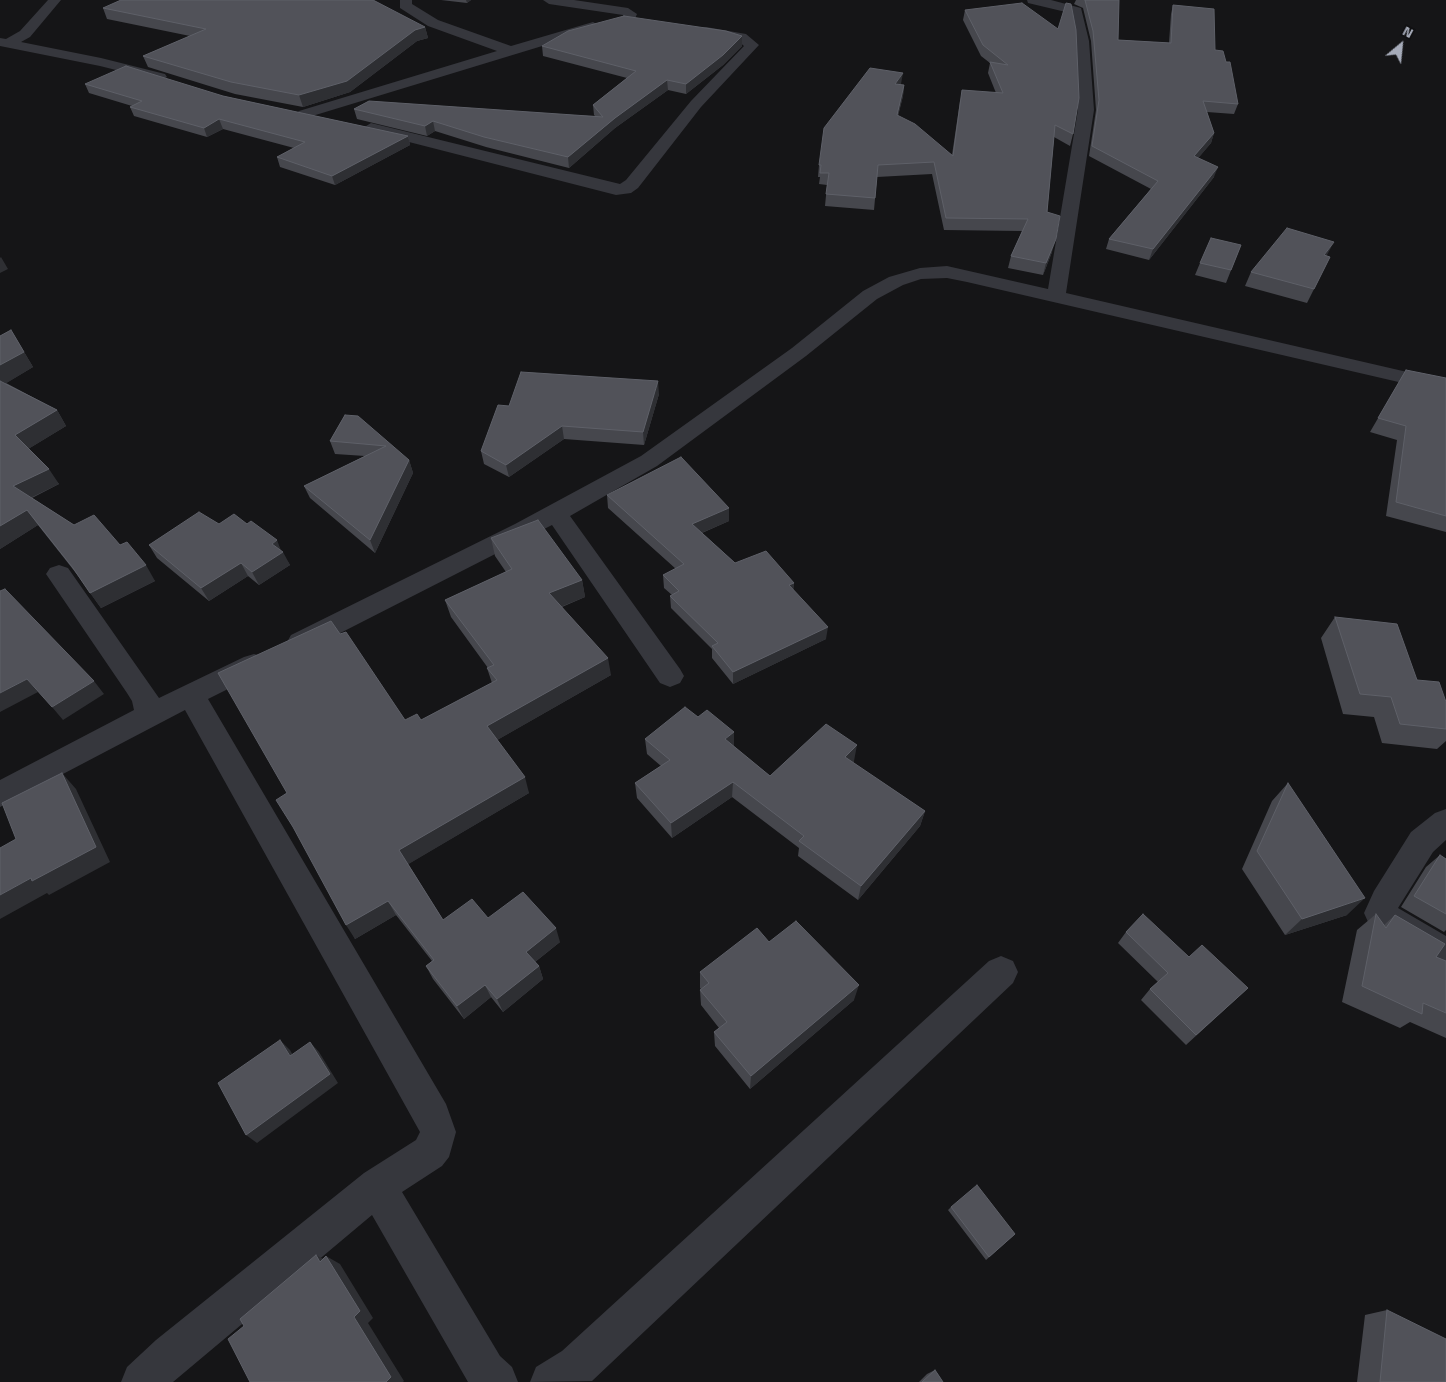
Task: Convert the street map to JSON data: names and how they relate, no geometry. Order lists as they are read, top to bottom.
{
  "north": "top right"
}
